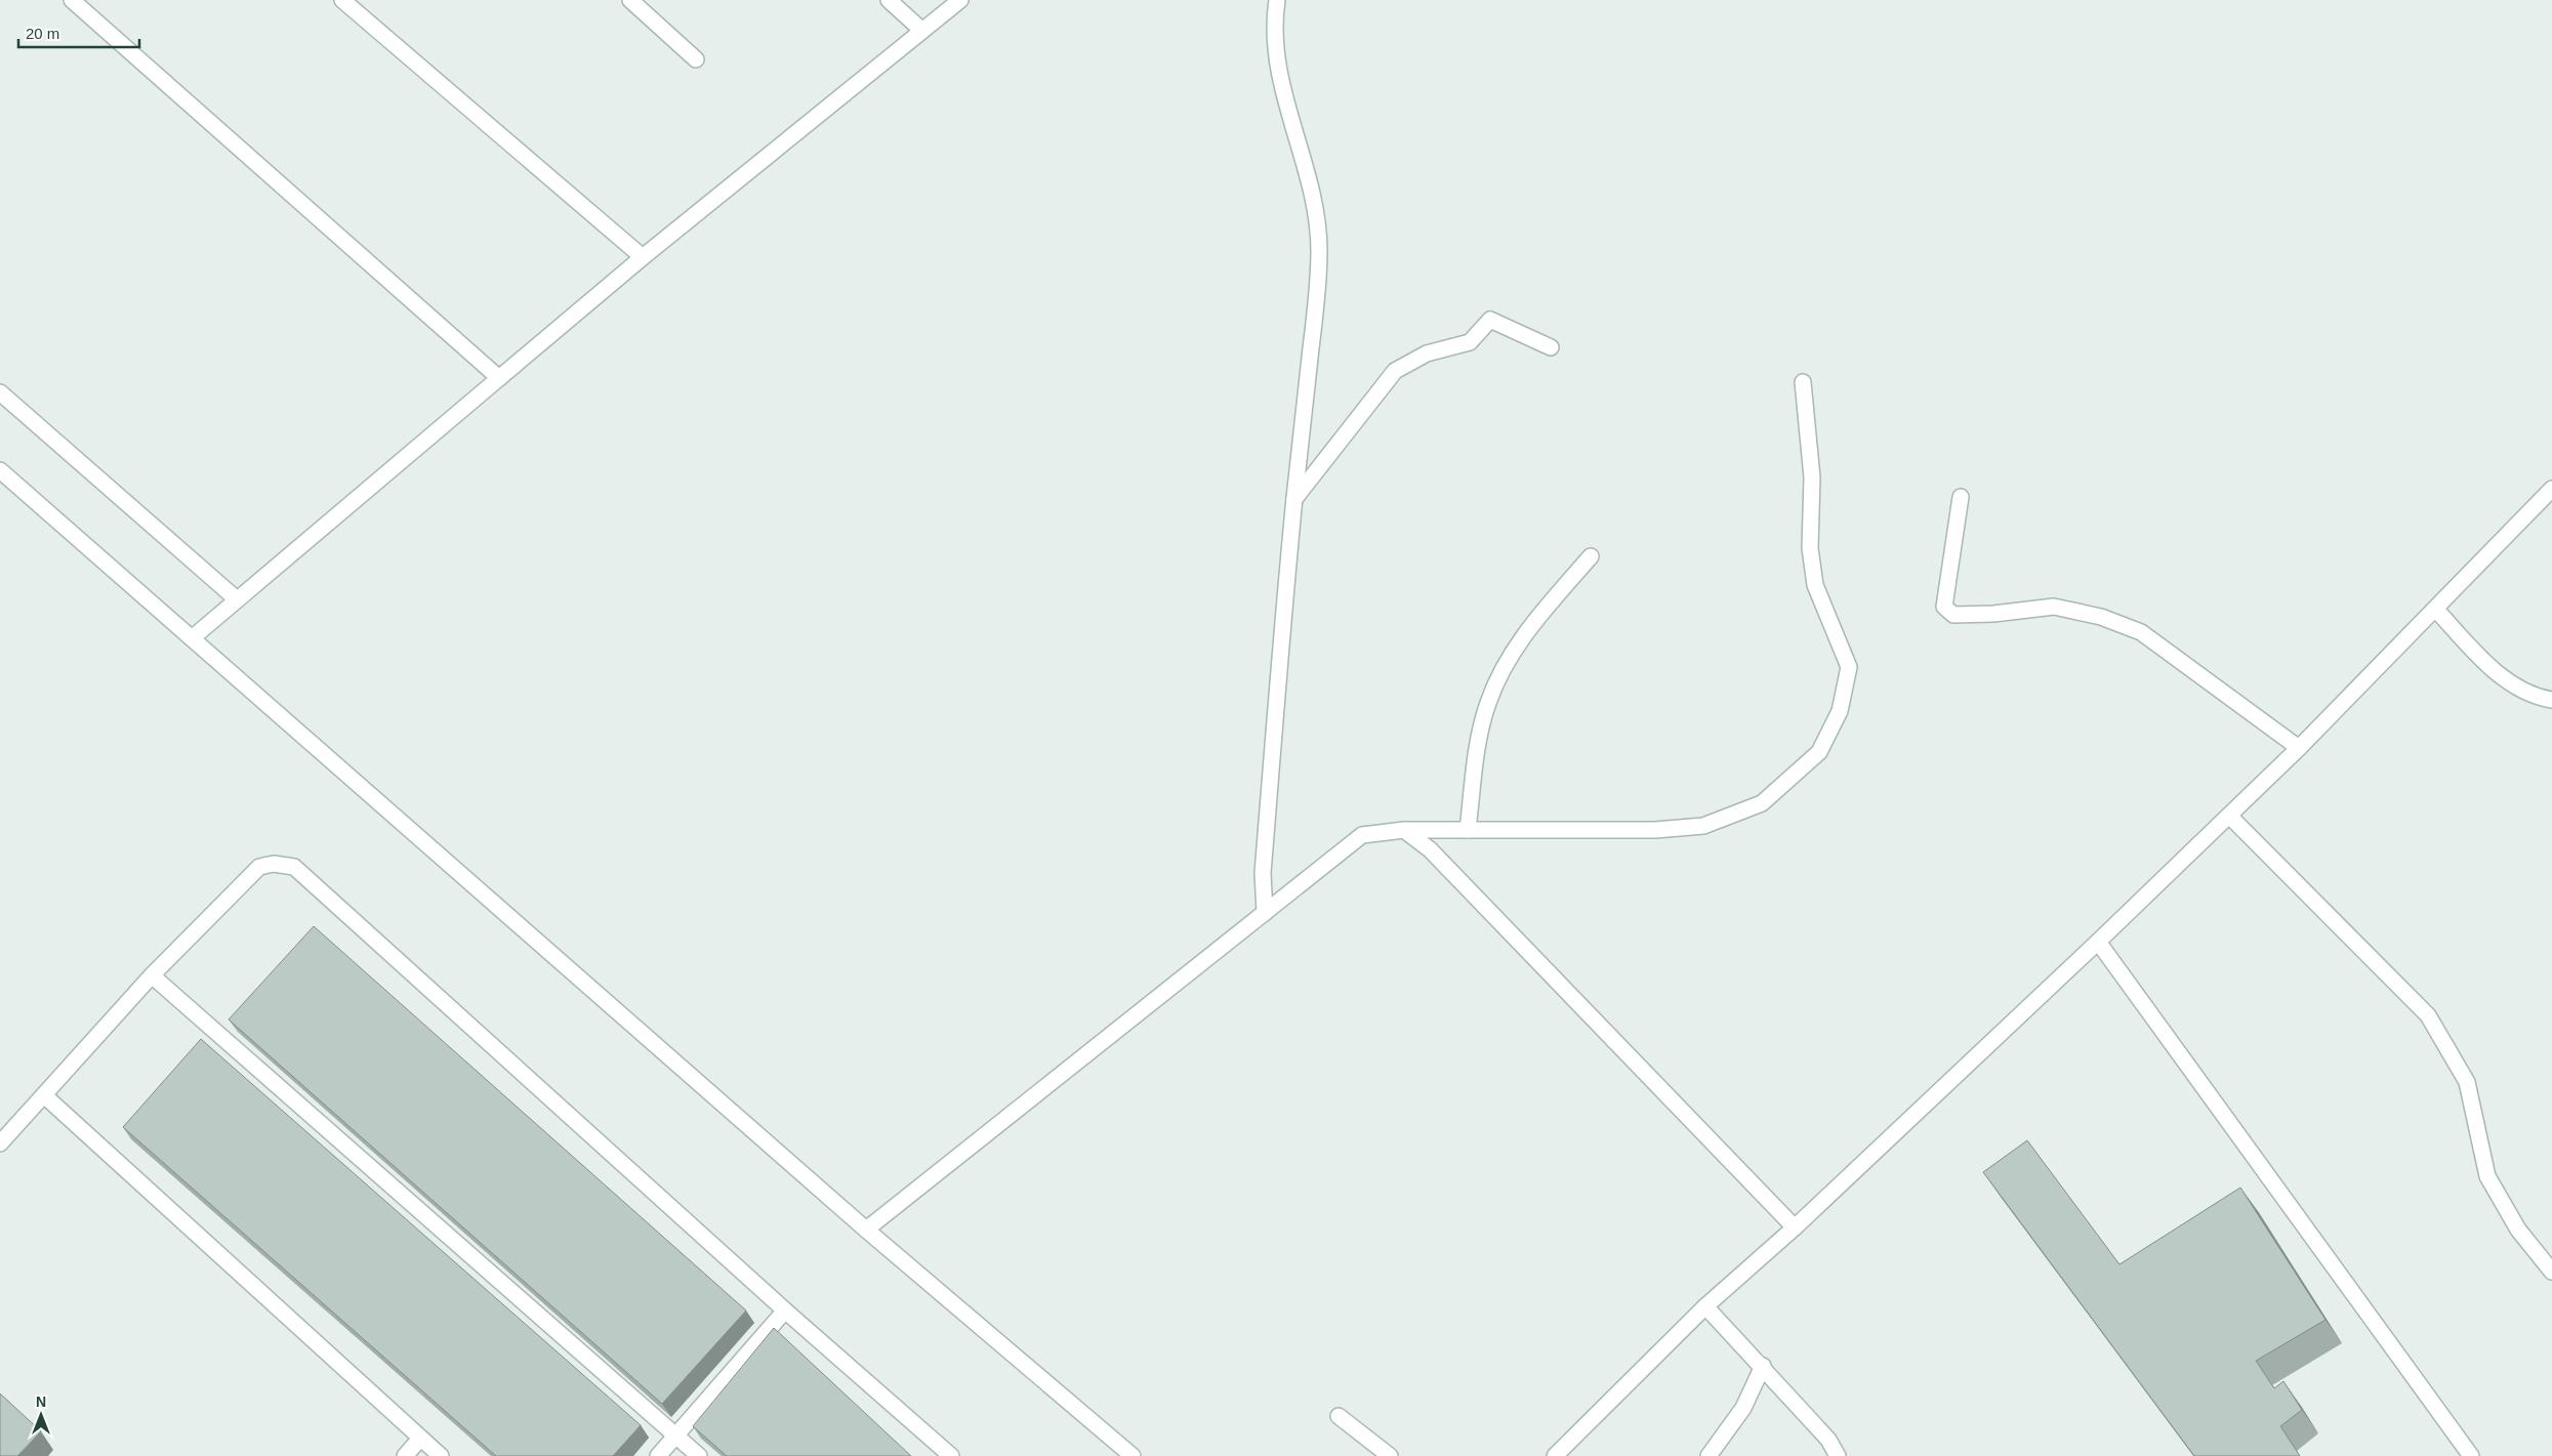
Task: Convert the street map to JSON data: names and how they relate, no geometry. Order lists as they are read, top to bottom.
{
  "scale_bar": "20 m",
  "north": "top"
}
